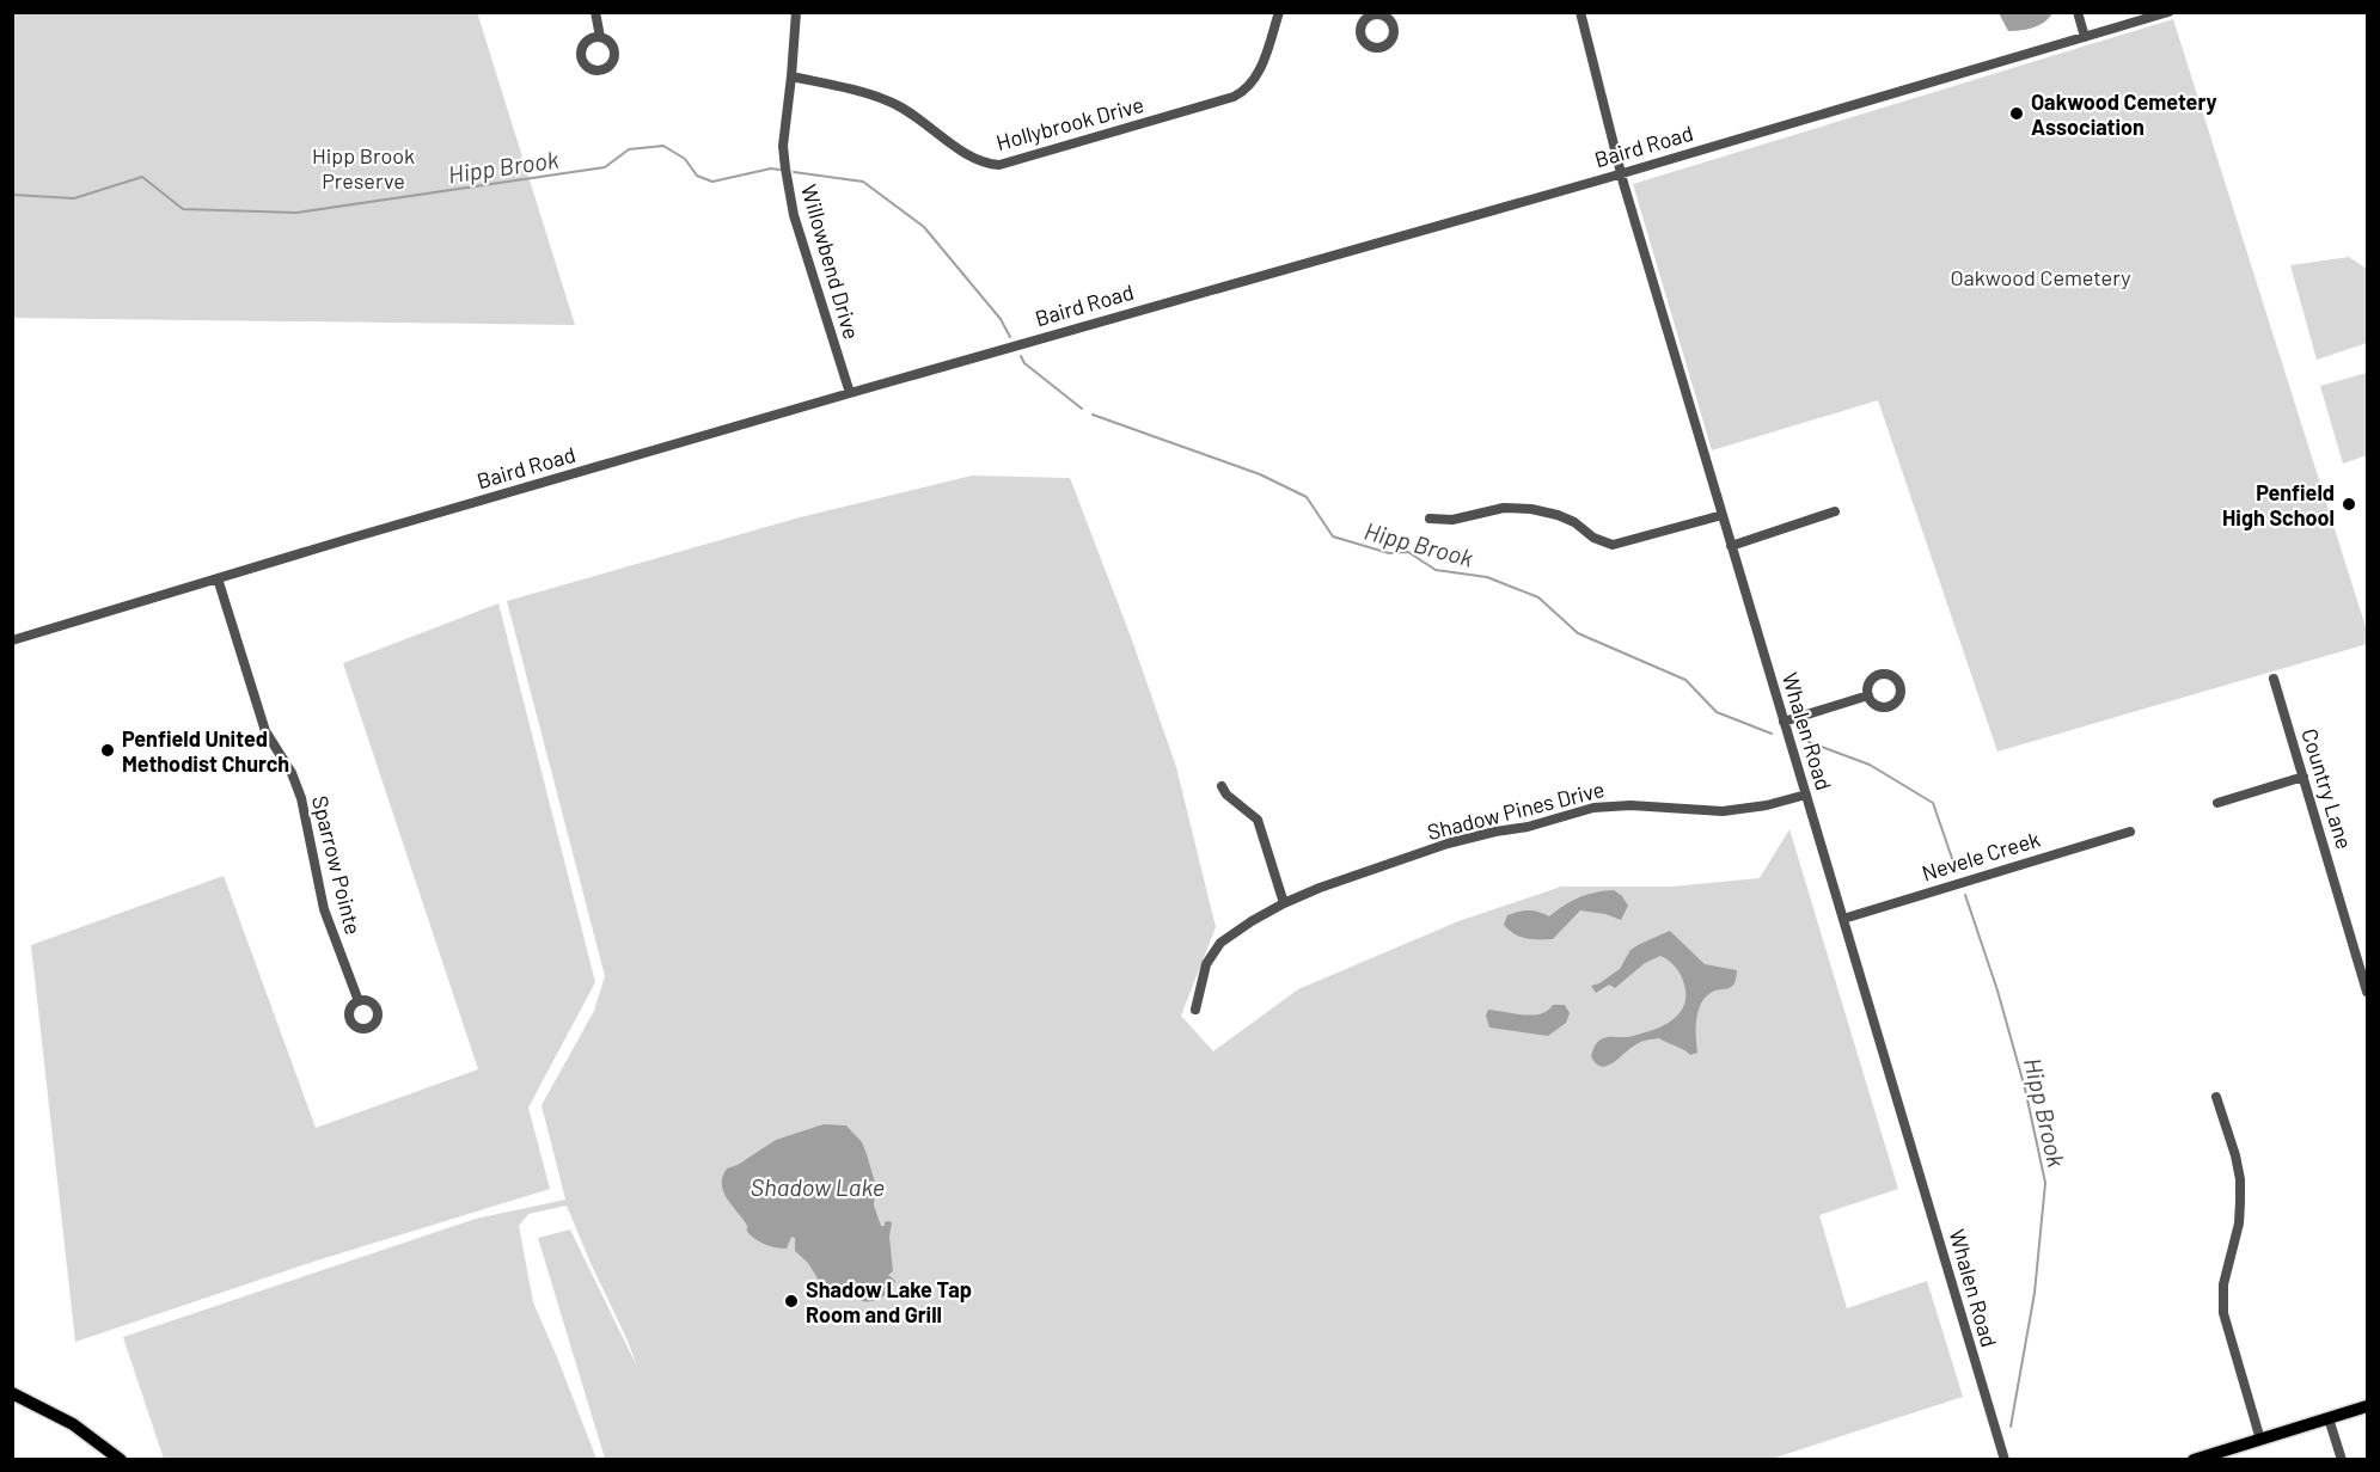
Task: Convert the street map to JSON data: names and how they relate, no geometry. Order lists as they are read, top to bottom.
{
  "streets": {
    "street": [
      "Hollybrook Drive",
      "Baird Road",
      "Willowbend Drive",
      "Whalen Road",
      "Country Lane",
      "Shadow Pines Drive",
      "Nevele Creek",
      "Sparrow Pointe"
    ]
  },
  "crossings": [
    ["Hollybrook Drive", "Willowbend Drive"],
    ["Baird Road", "Willowbend Drive"],
    ["Baird Road", "Whalen Road"],
    ["Baird Road", "Sparrow Pointe"],
    ["Whalen Road", "Shadow Pines Drive"],
    ["Whalen Road", "Nevele Creek"]
  ],
  "water": ["Hipp Brook", "Shadow Lake"],
  "parks": ["Hipp Brook Preserve", "Oakwood Cemetery"],
  "places": [
    "Oakwood Cemetery Association",
    "Penfield High School",
    "Penfield United Methodist Church",
    "Shadow Lake Tap Room and Grill"
  ]
}
